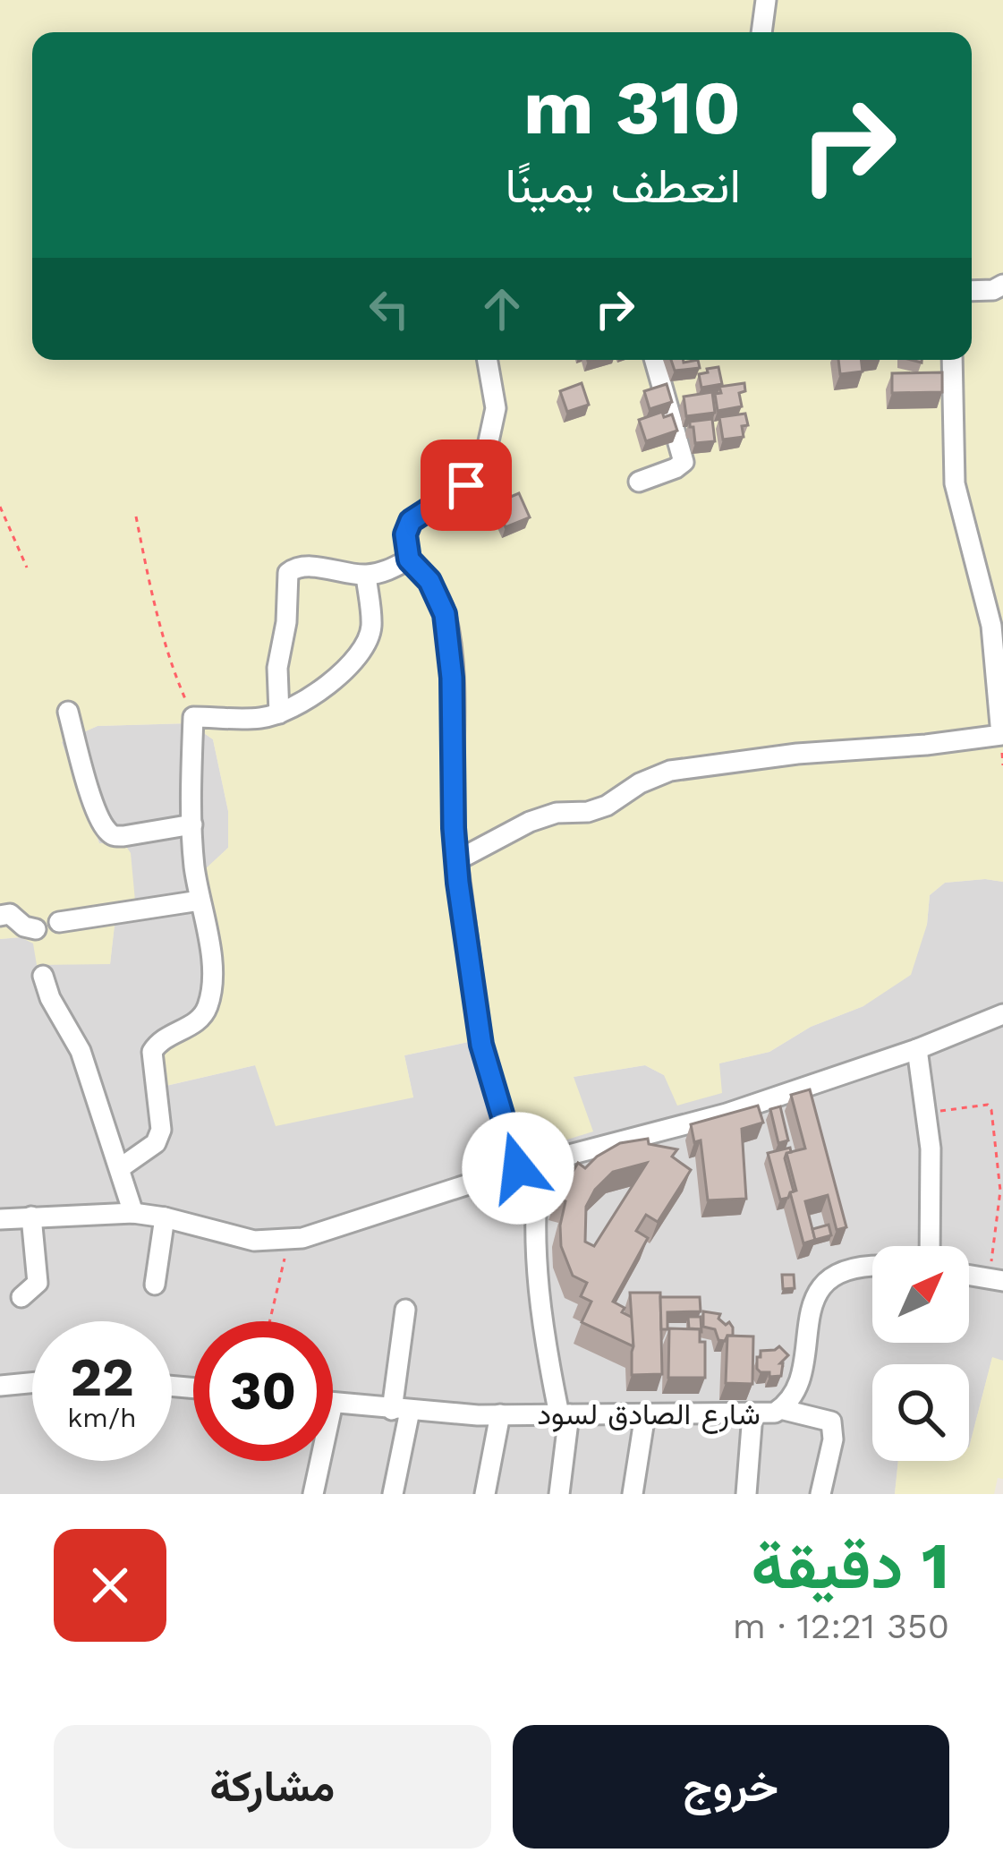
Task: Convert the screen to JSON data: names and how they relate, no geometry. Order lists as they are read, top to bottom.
{
  "streets": {
    "street": ["شارع الصادق لسود"]
  },
  "north": "top right",
  "page": {
    "turn": ["310 m", "انعطف يمينًا"],
    "speed": "22 km/h",
    "limit": "30",
    "heading": ["1 دقيقة", "350 m · 12:21"],
    "buttons": ["خروج", "مشاركة"]
  }
}
